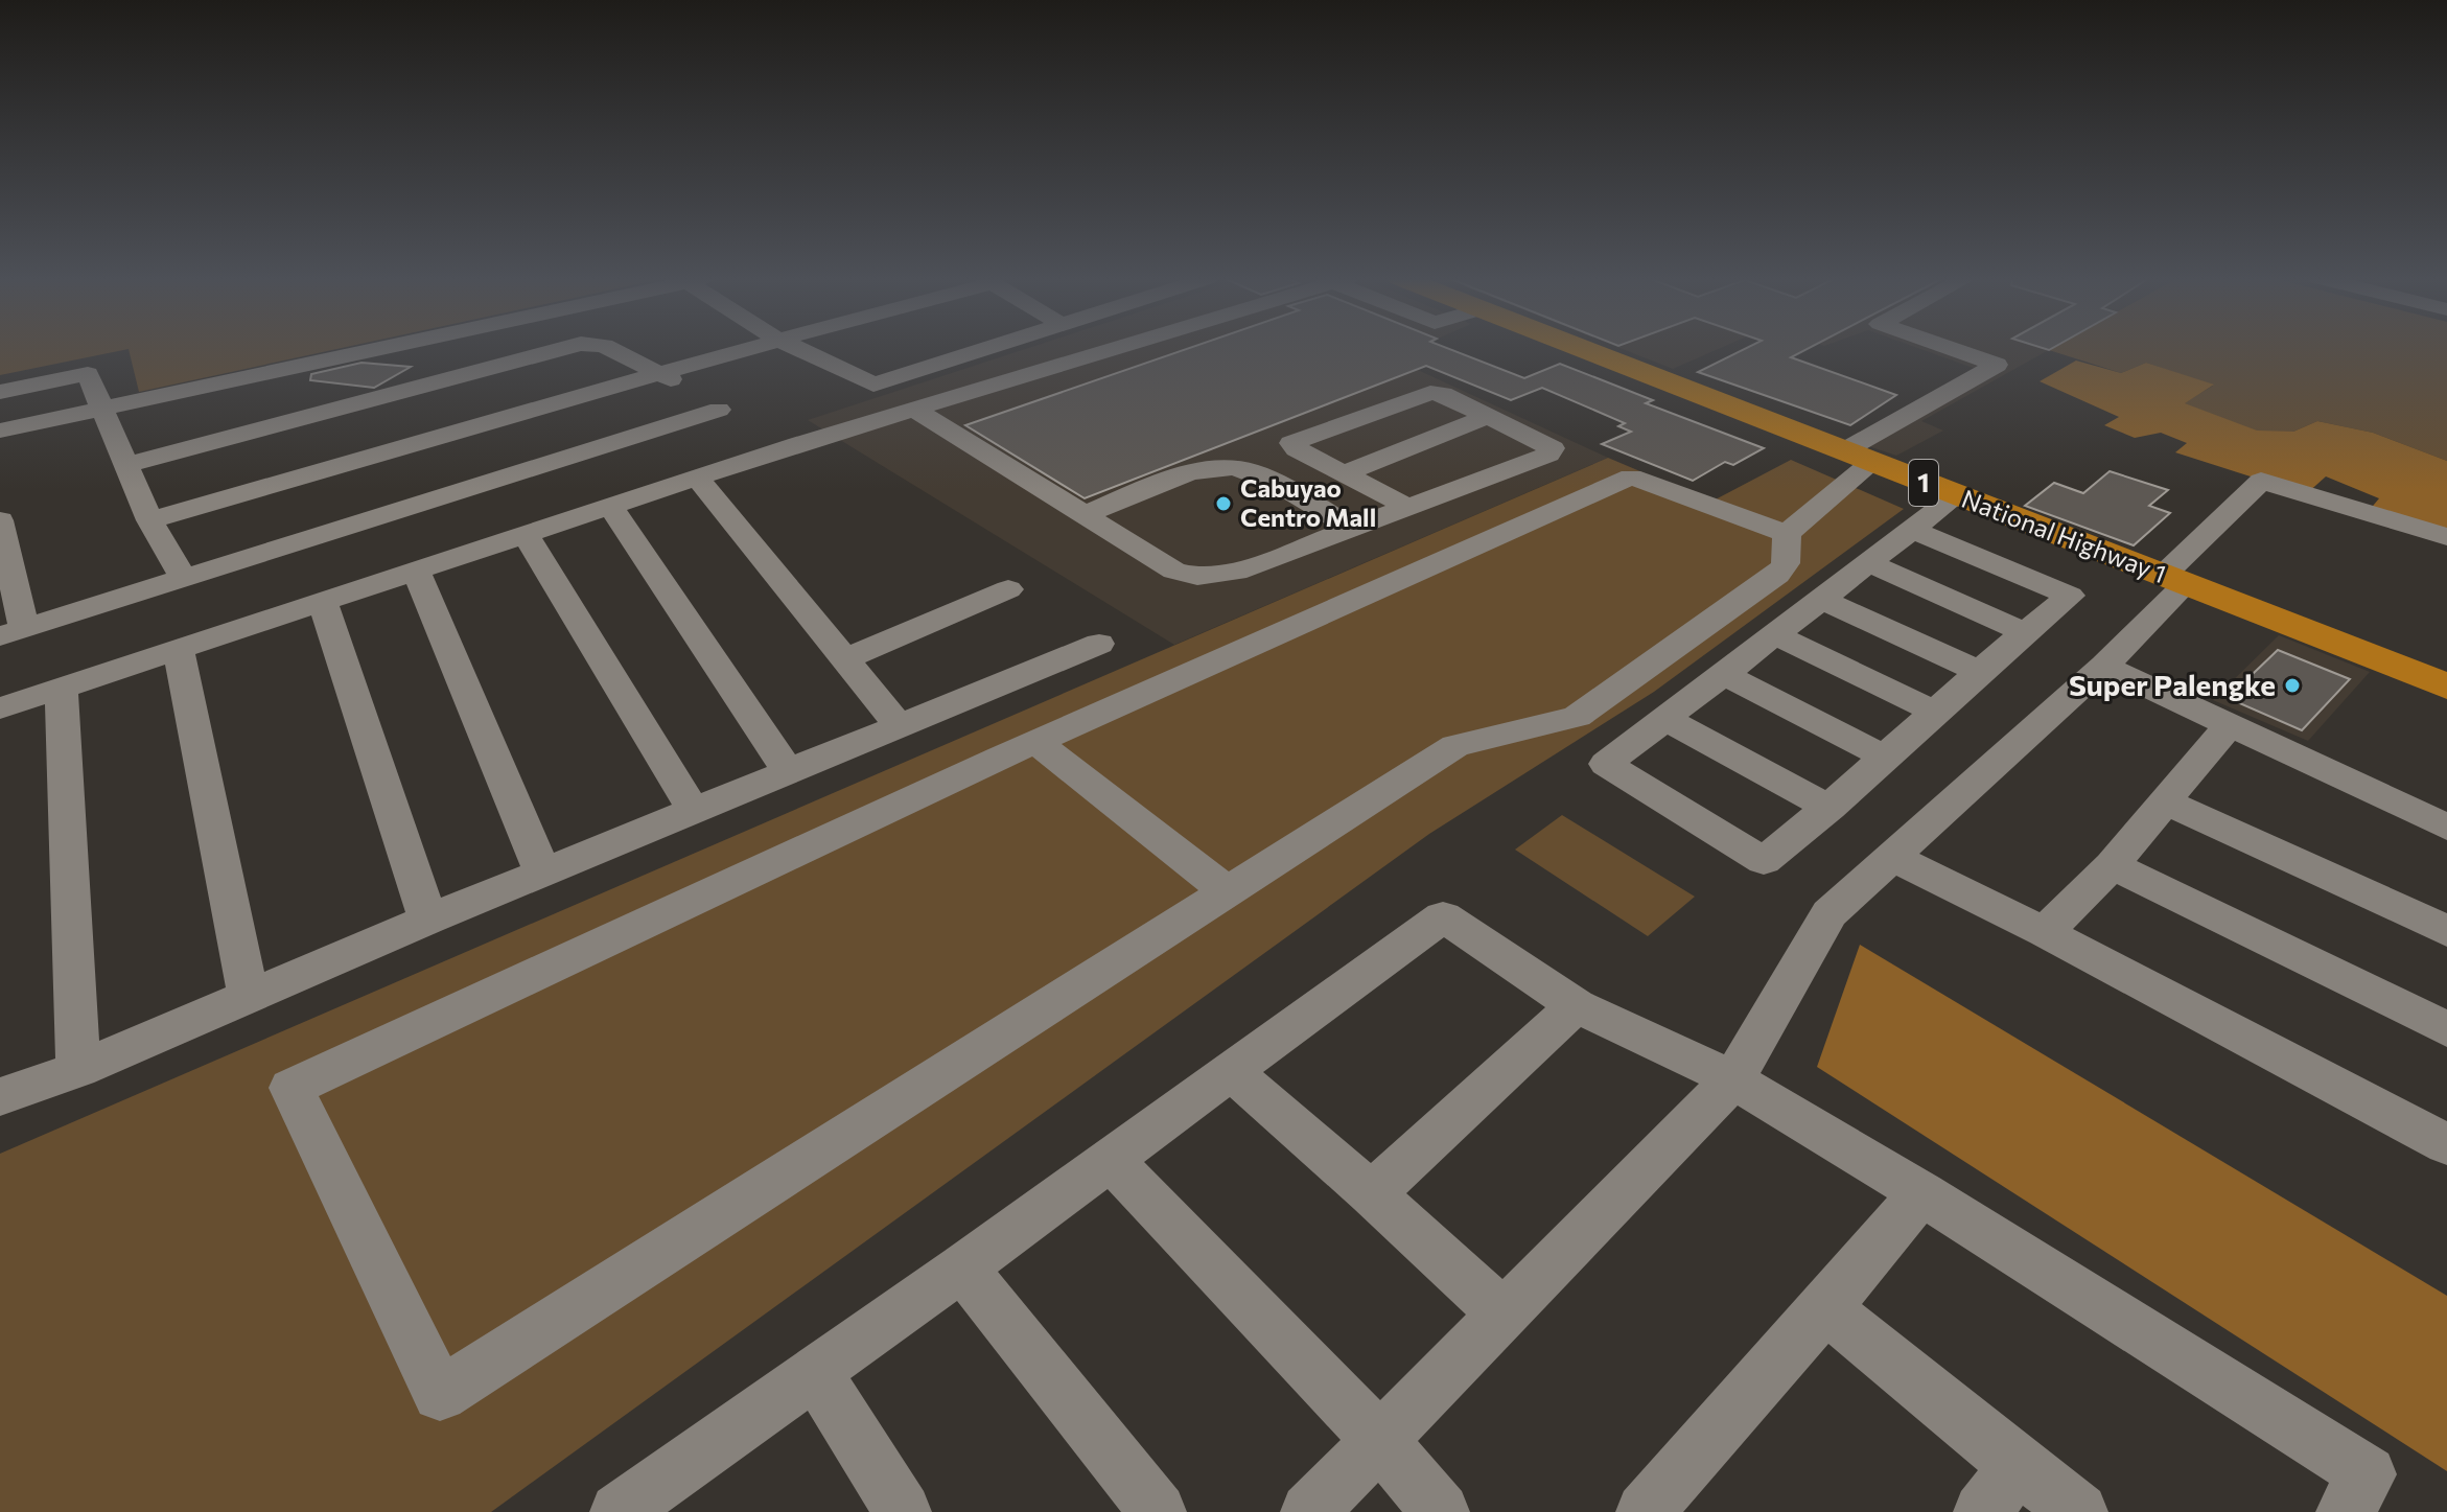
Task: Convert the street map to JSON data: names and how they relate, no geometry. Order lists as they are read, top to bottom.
{
  "streets": {
    "highway": ["1", "National Highway 1"]
  },
  "places": ["Cabuyao Centro Mall", "Super Palengke"]
}
